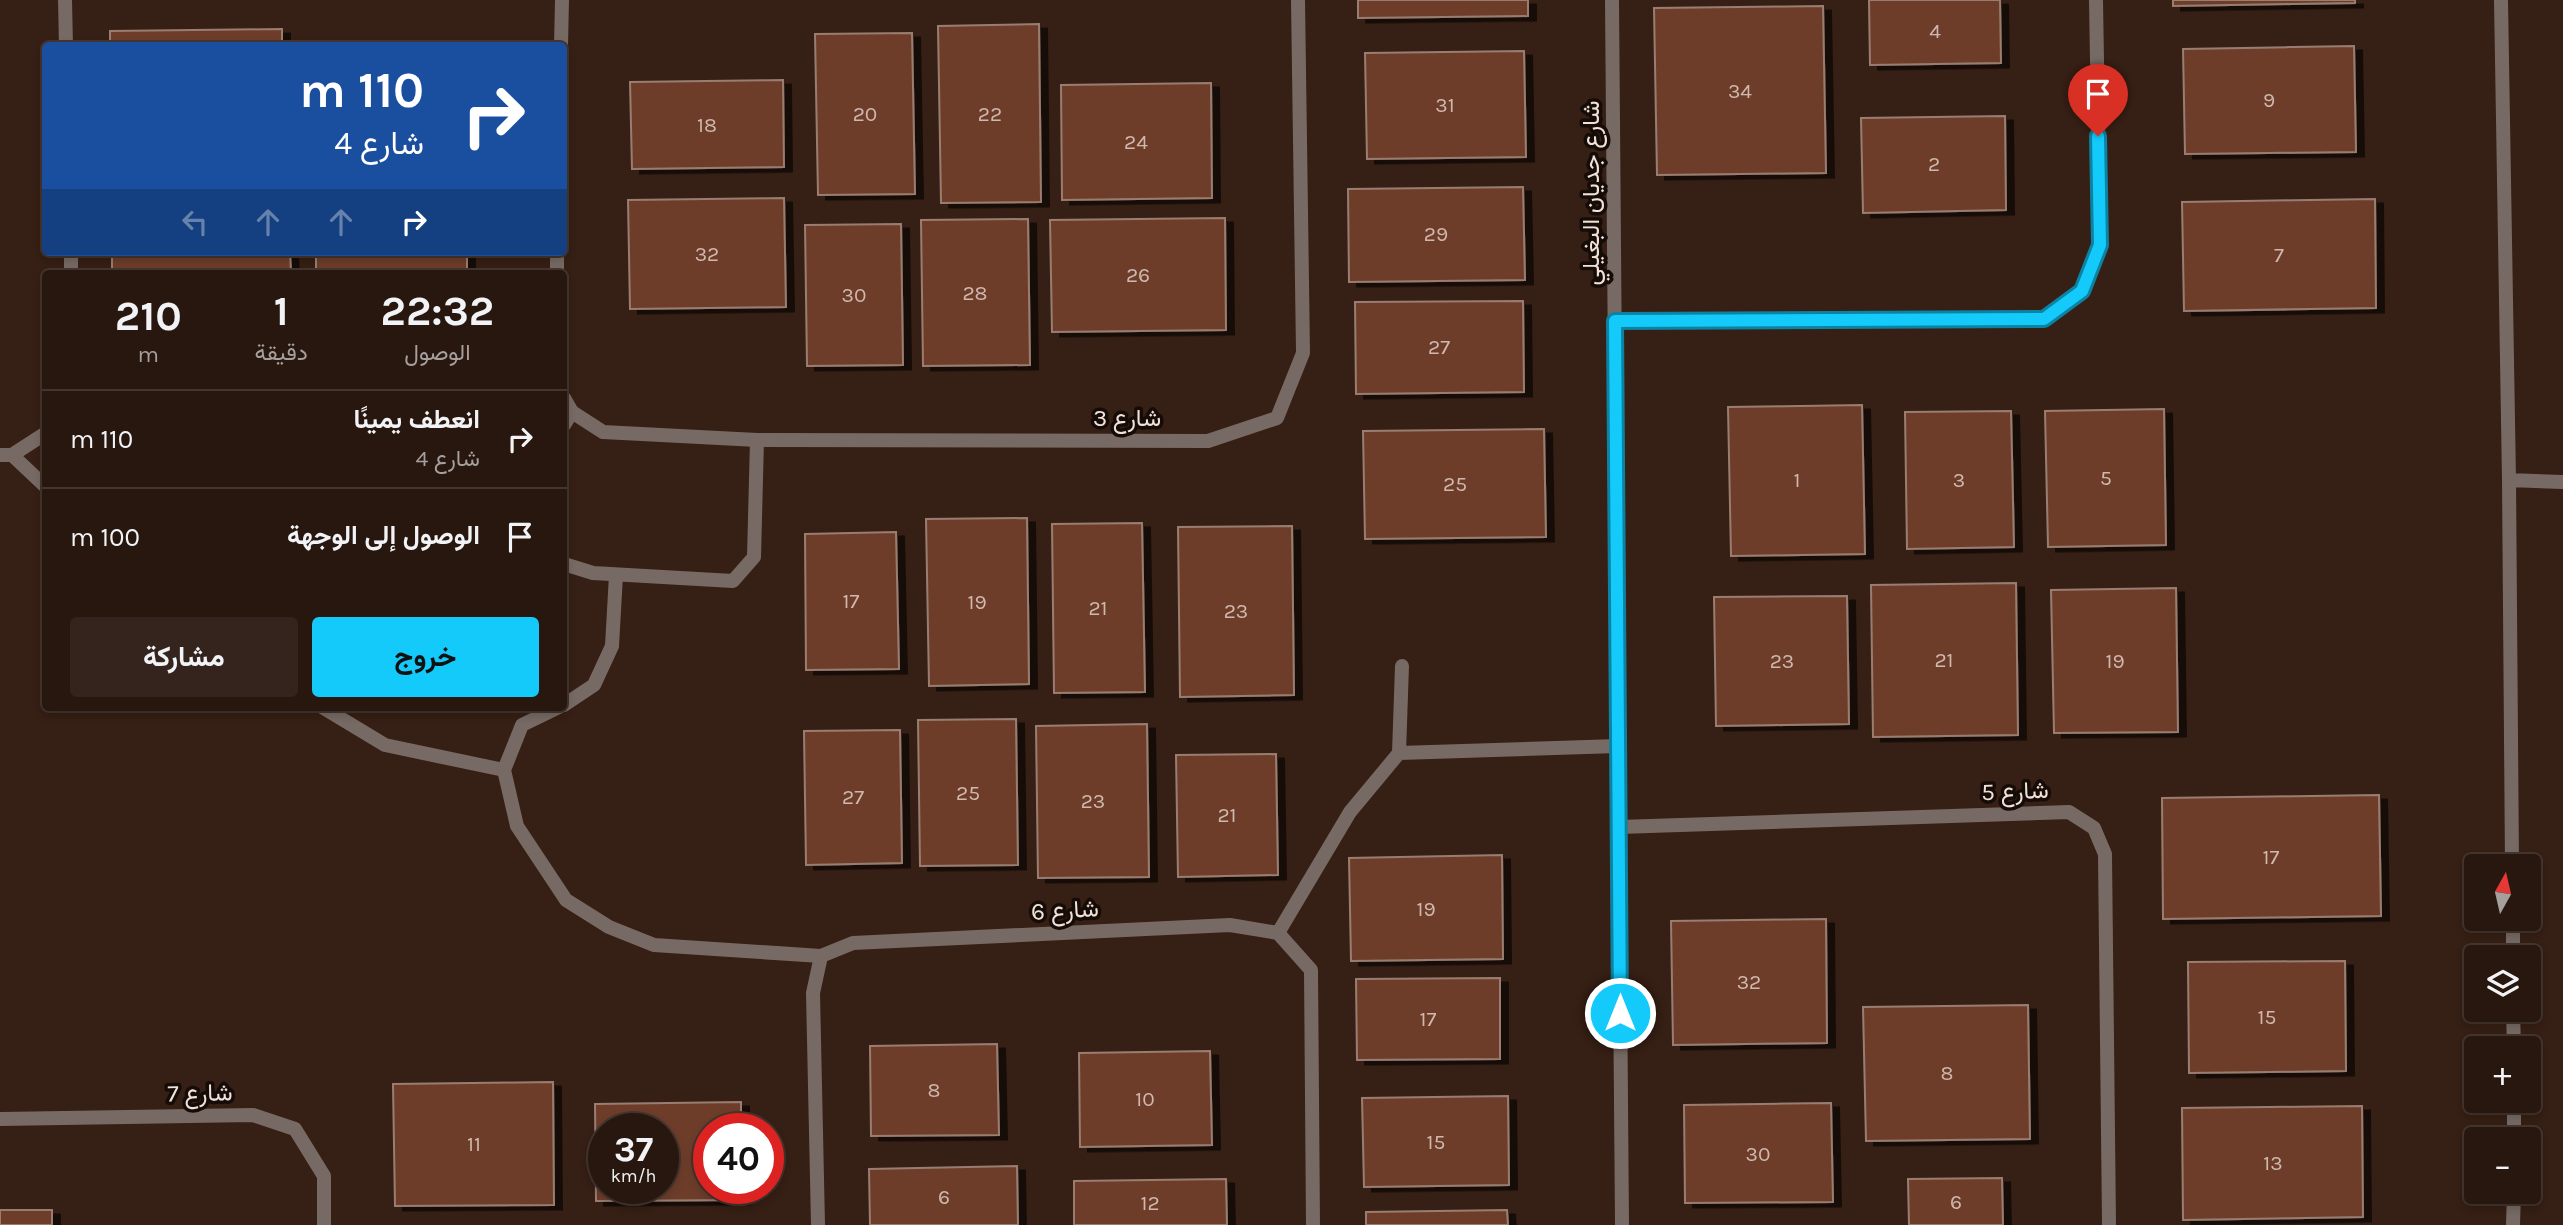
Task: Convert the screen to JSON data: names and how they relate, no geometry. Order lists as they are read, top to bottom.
{
  "streets": {
    "street": [
      "شارع جديان البغيلي",
      "شارع 3",
      "شارع 5",
      "شارع 6",
      "شارع 7"
    ]
  },
  "crossings": [
    ["شارع جديان البغيلي", "شارع 5"]
  ],
  "house_numbers": [
    "4",
    "34",
    "9",
    "31",
    "20",
    "22",
    "18",
    "24",
    "2",
    "29",
    "32",
    "7",
    "26",
    "28",
    "30",
    "27",
    "5",
    "1",
    "3",
    "25",
    "17",
    "19",
    "21",
    "23",
    "21",
    "23",
    "19",
    "25",
    "27",
    "23",
    "21",
    "17",
    "19",
    "32",
    "15",
    "17",
    "8",
    "8",
    "10",
    "15",
    "11",
    "30",
    "13",
    "6",
    "6",
    "12"
  ],
  "north": "top",
  "page": {
    "turn": ["110 m", "شارع 4"],
    "eta": [
      "22:32",
      "الوصول",
      "1",
      "دقيقة",
      "210",
      "m"
    ],
    "list": [
      {
        "name": "انعطف يمينًا",
        "note": "شارع 4",
        "value": "110 m"
      },
      {
        "name": "الوصول إلى الوجهة",
        "value": "100 m"
      }
    ],
    "buttons": ["خروج", "مشاركة"],
    "map_buttons": ["+", "−"],
    "speed": "37 km/h",
    "limit": "40"
  }
}
